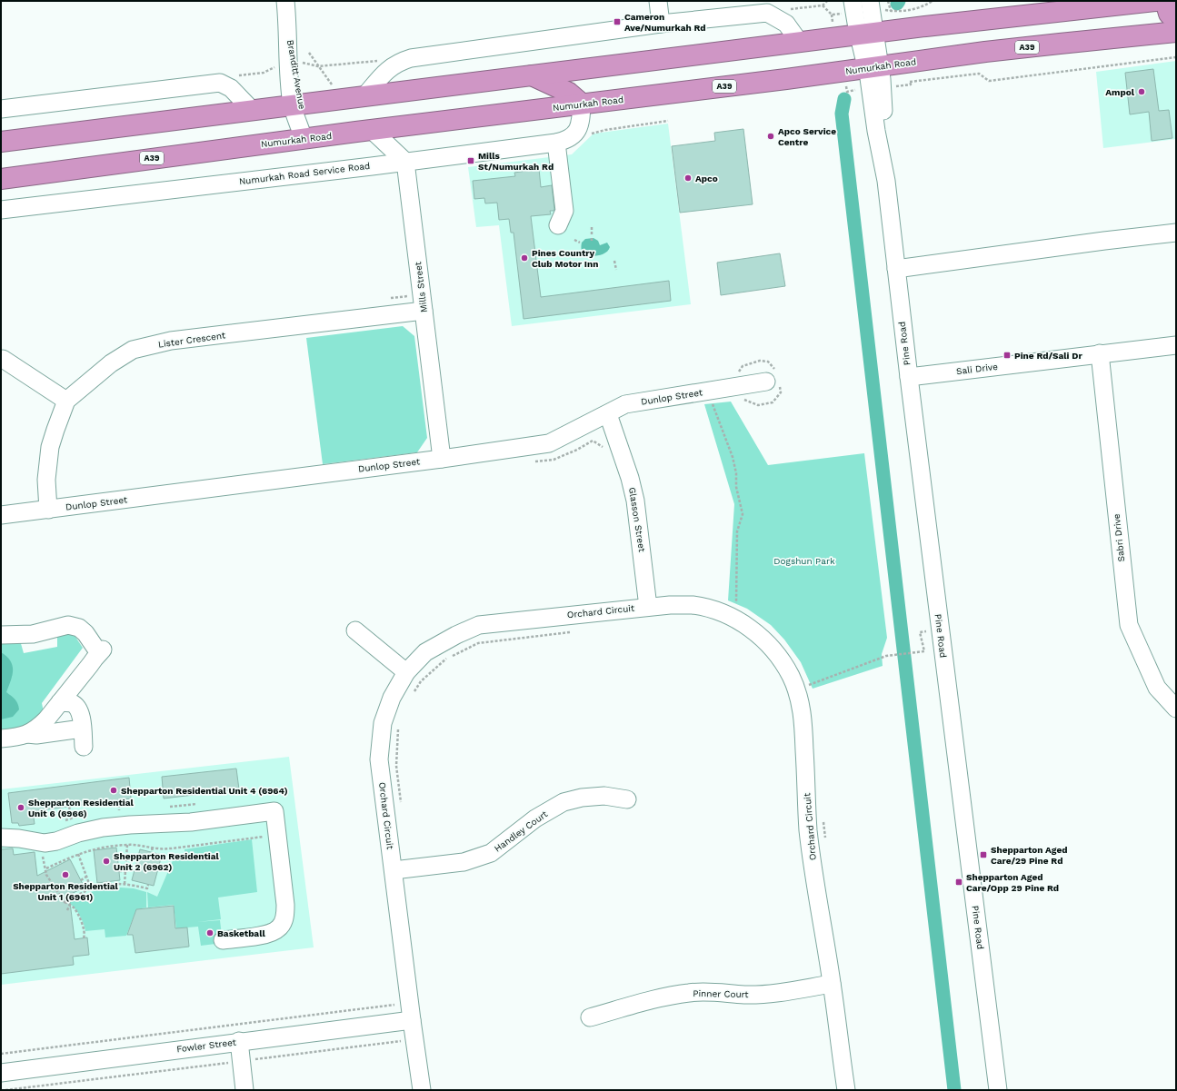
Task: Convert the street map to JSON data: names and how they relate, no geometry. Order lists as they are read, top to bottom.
{
  "streets": {
    "highway": ["A39", "Numurkah Road"],
    "street": [
      "Branditt Avenue",
      "Numurkah Road Service Road",
      "Mills Street",
      "Lister Crescent",
      "Pine Road",
      "Sali Drive",
      "Dunlop Street",
      "Glasson Street",
      "Sabri Drive",
      "Orchard Circuit",
      "Handley Court",
      "Pinner Court",
      "Fowler Street"
    ]
  },
  "crossings": [
    ["Numurkah Road", "Branditt Avenue"],
    ["Numurkah Road", "Numurkah Road Service Road"],
    ["Numurkah Road", "Pine Road"],
    ["Numurkah Road Service Road", "Mills Street"],
    ["Mills Street", "Lister Crescent"],
    ["Mills Street", "Dunlop Street"],
    ["Lister Crescent", "Dunlop Street"],
    ["Pine Road", "Sali Drive"],
    ["Sali Drive", "Sabri Drive"],
    ["Dunlop Street", "Glasson Street"],
    ["Glasson Street", "Orchard Circuit"],
    ["Orchard Circuit", "Handley Court"],
    ["Orchard Circuit", "Pinner Court"],
    ["Orchard Circuit", "Fowler Street"]
  ],
  "parks": ["Dogshun Park"],
  "places": {
    "transit": [
      "Cameron Ave/Numurkah Rd",
      "Mills St/Numurkah Rd",
      "Pine Rd/Sali Dr",
      "Shepparton Aged Care/29 Pine Rd",
      "Shepparton Aged Care/Opp 29 Pine Rd"
    ],
    "other": [
      "Ampol",
      "Apco Service Centre",
      "Apco",
      "Pines Country Club Motor Inn",
      "Shepparton Residential Unit 4 (6964)",
      "Shepparton Residential Unit 6 (6966)",
      "Shepparton Residential Unit 2 (6962)",
      "Shepparton Residential Unit 1 (6961)",
      "Basketball"
    ]
  }
}
